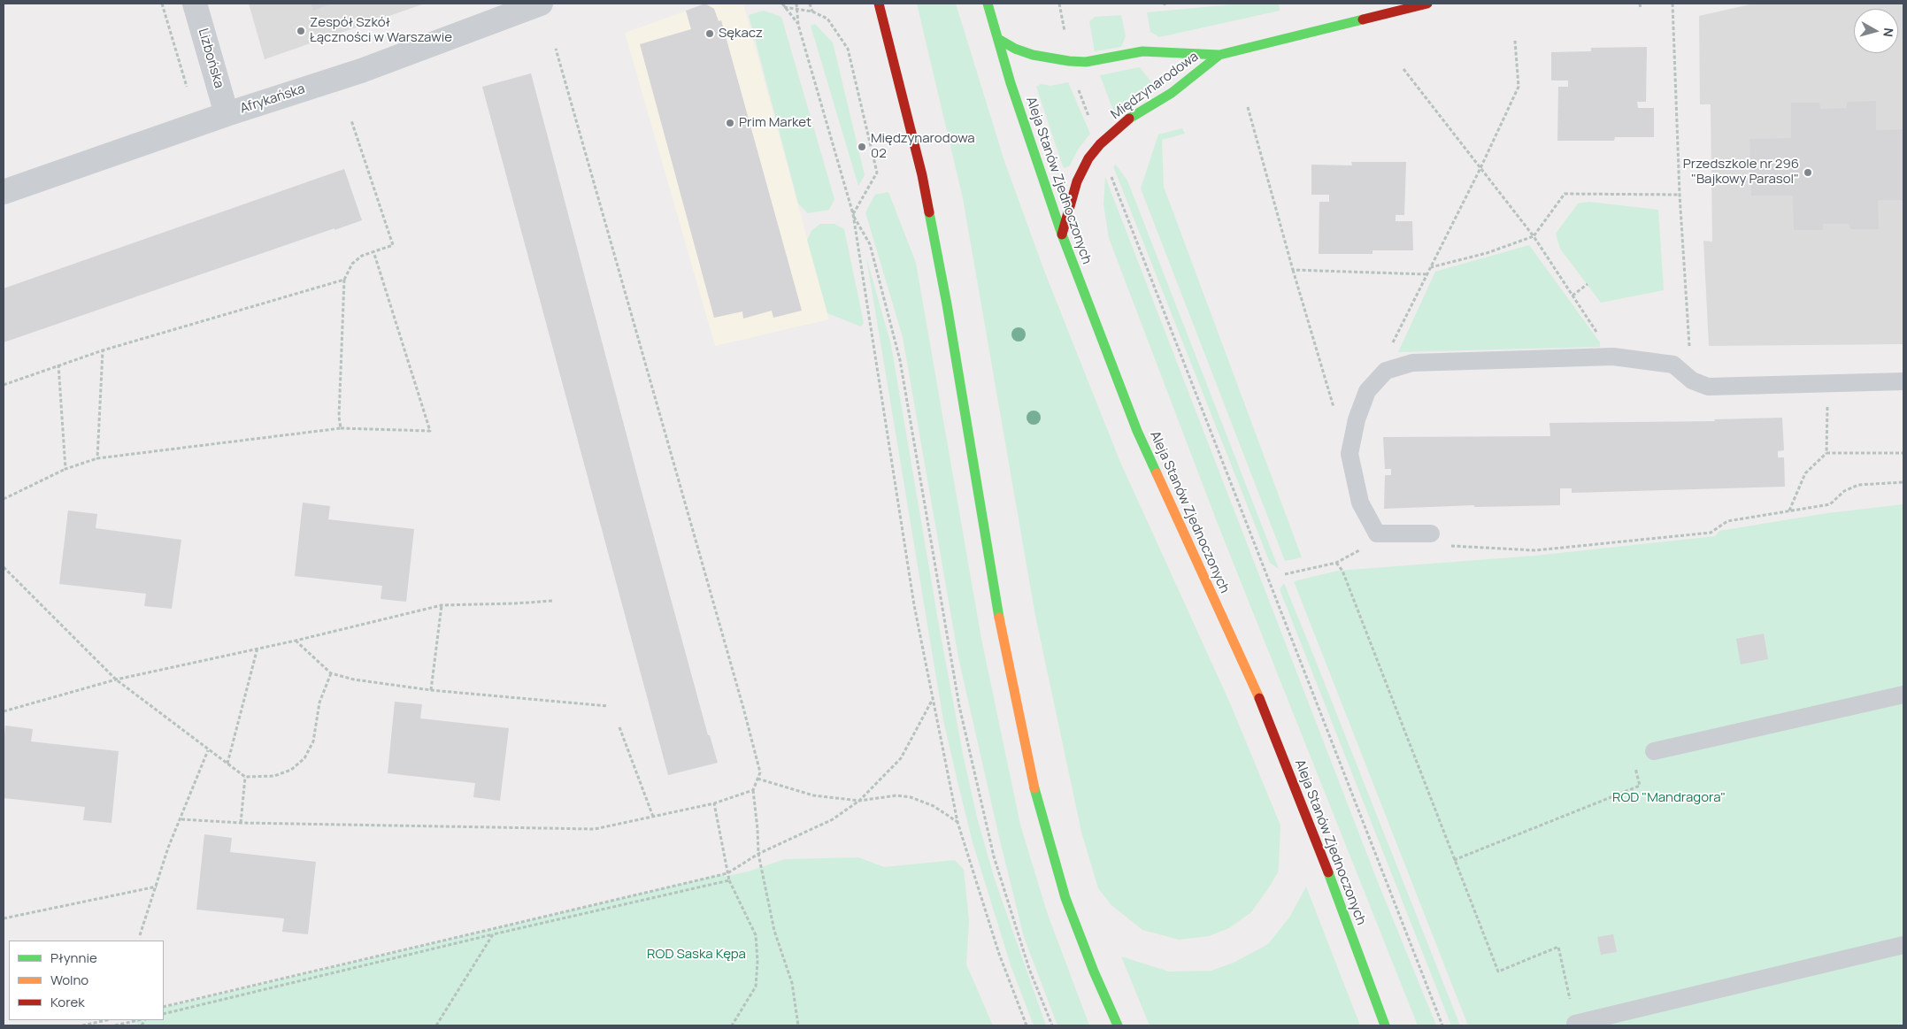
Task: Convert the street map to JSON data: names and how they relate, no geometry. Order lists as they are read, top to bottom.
{
  "streets": {
    "main road": ["Międzynarodowa", "Aleja Stanów Zjednoczonych"],
    "street": ["Lizbońska", "Afrykańska"]
  },
  "crossings": [
    ["Lizbońska", "Afrykańska"],
    ["Międzynarodowa", "Aleja Stanów Zjednoczonych"]
  ],
  "parks": ["ROD \"Mandragora\"", "ROD Saska Kępa"],
  "places": [
    "Zespół Szkół Łączności w Warszawie",
    "Sękacz",
    "Prim Market",
    "Międzynarodowa 02",
    "Przedszkole nr 296 \"Bajkowy Parasol\""
  ],
  "legend": ["Płynnie", "Wolno", "Korek"],
  "north": "right"
}
